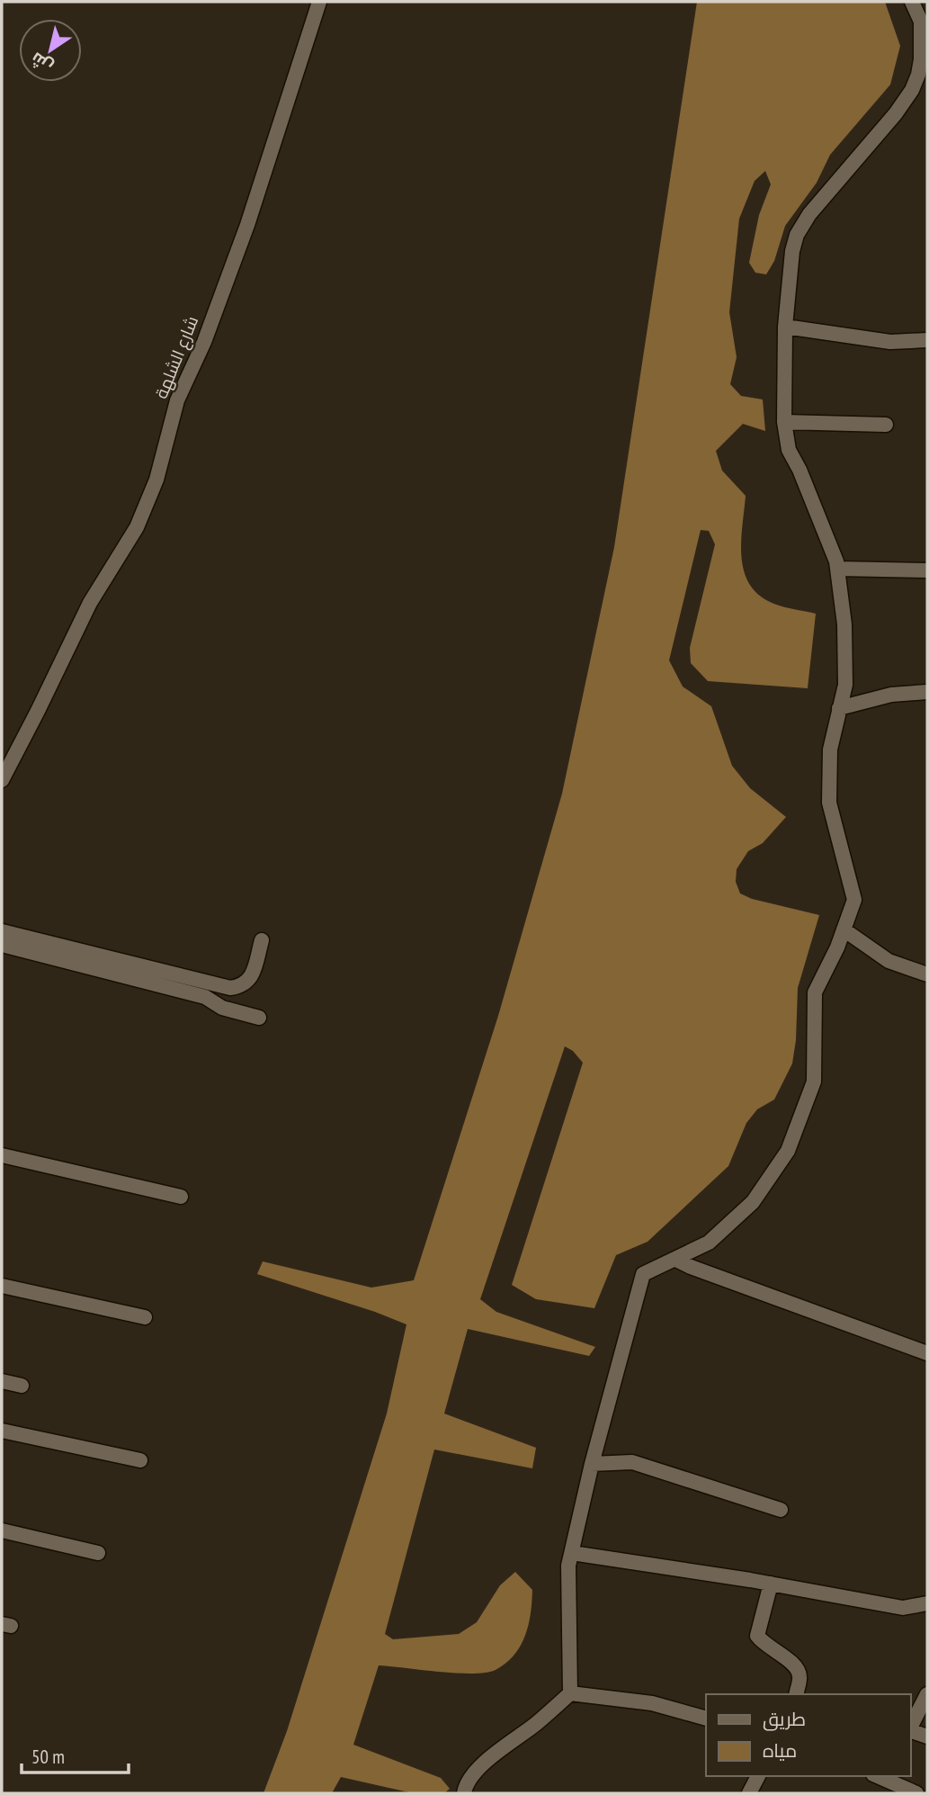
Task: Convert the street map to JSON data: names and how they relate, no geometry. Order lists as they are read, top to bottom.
{
  "streets": {
    "street": ["شارع الشلهة"]
  },
  "legend": ["طريق", "مياه"],
  "scale_bar": "50 m",
  "north": "bottom left"
}
